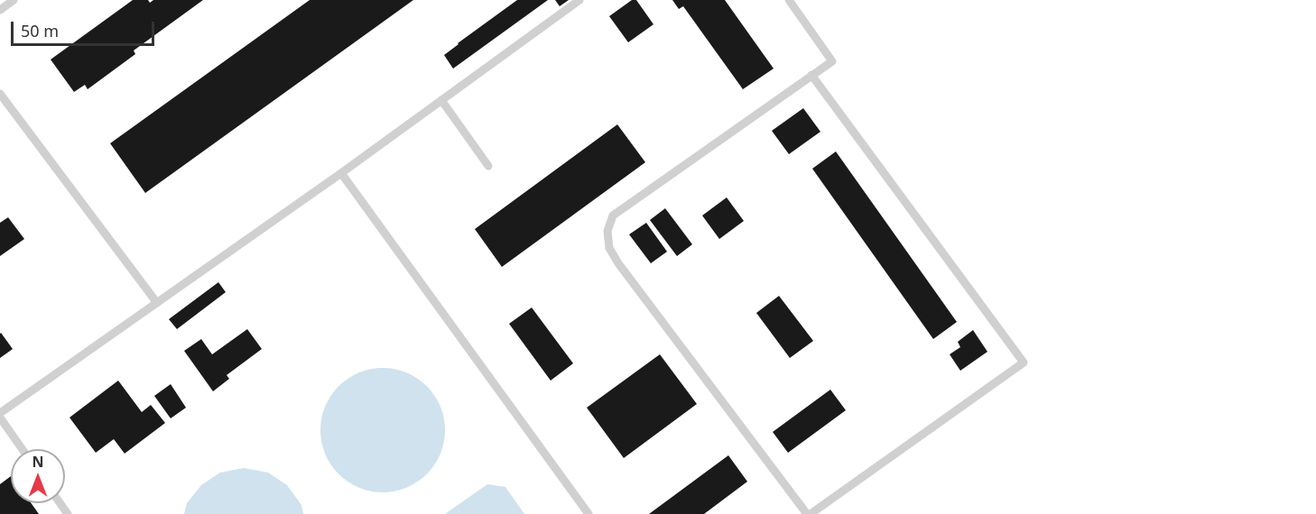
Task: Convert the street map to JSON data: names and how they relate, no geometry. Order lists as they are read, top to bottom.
{
  "scale_bar": "50 m",
  "north": "top"
}
